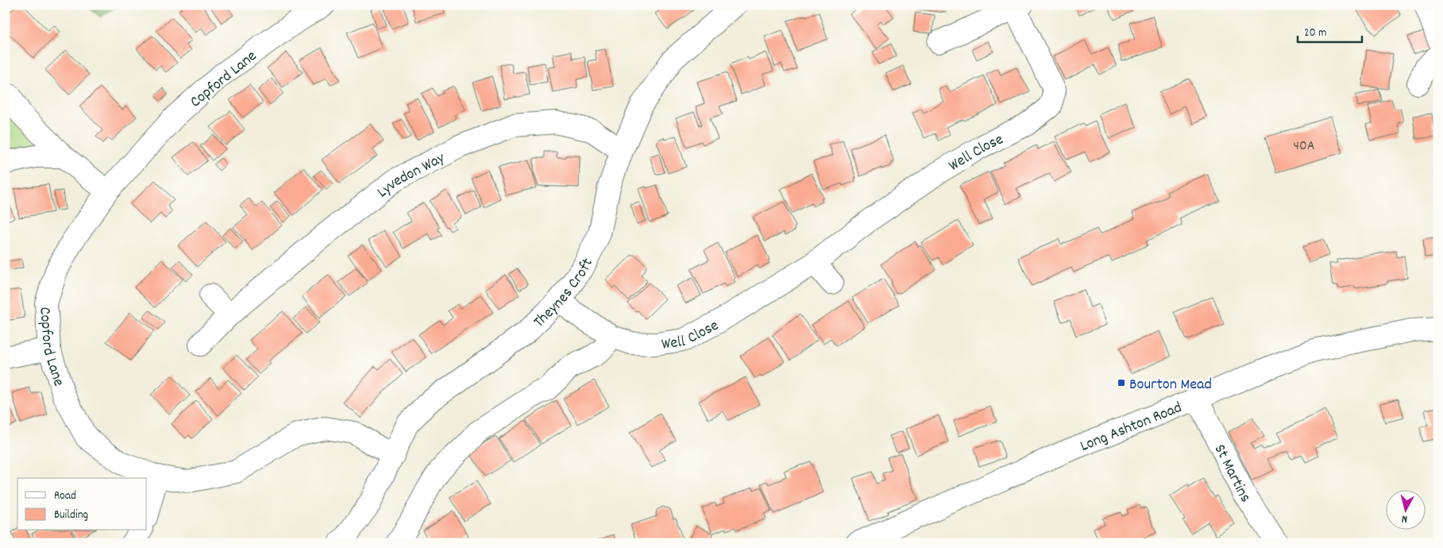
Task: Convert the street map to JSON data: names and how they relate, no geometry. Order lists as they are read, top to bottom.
{
  "streets": {
    "street": [
      "Copford Lane",
      "Well Close",
      "Lyvedon Way",
      "Theynes Croft",
      "Long Ashton Road",
      "St Martins"
    ]
  },
  "crossings": [
    ["Copford Lane", "Theynes Croft"],
    ["Well Close", "Theynes Croft"],
    ["Lyvedon Way", "Theynes Croft"],
    ["Long Ashton Road", "St Martins"]
  ],
  "places": {
    "transit": ["Bourton Mead"]
  },
  "house_numbers": ["40A"],
  "legend": ["Road", "Building"],
  "scale_bar": "20 m",
  "north": "bottom"
}
